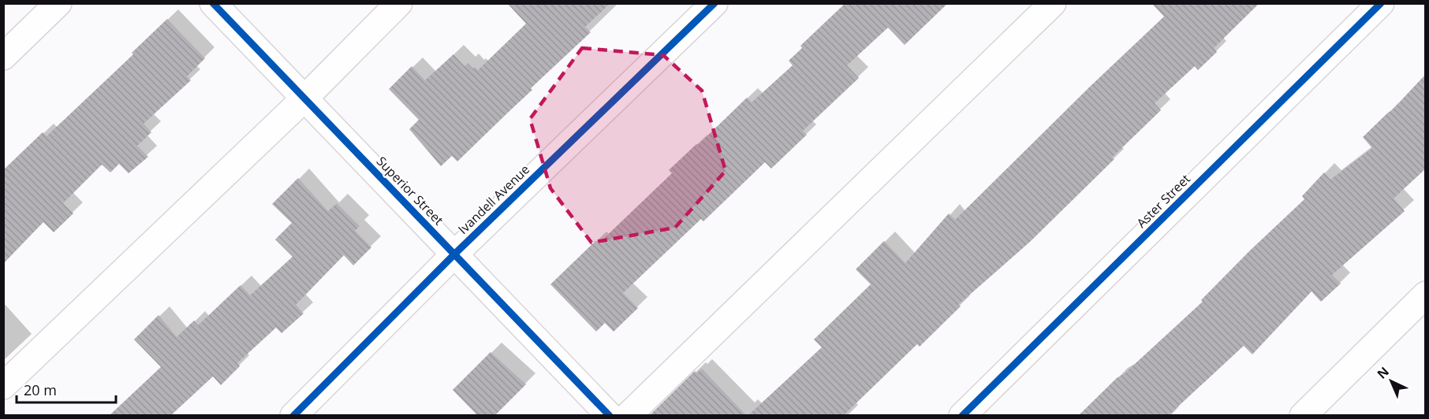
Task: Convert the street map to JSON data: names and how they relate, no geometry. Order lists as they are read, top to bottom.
{
  "streets": {
    "street": ["Superior Street", "Ivandell Avenue", "Aster Street"]
  },
  "crossings": [
    ["Superior Street", "Ivandell Avenue"]
  ],
  "scale_bar": "20 m",
  "north": "top left"
}
